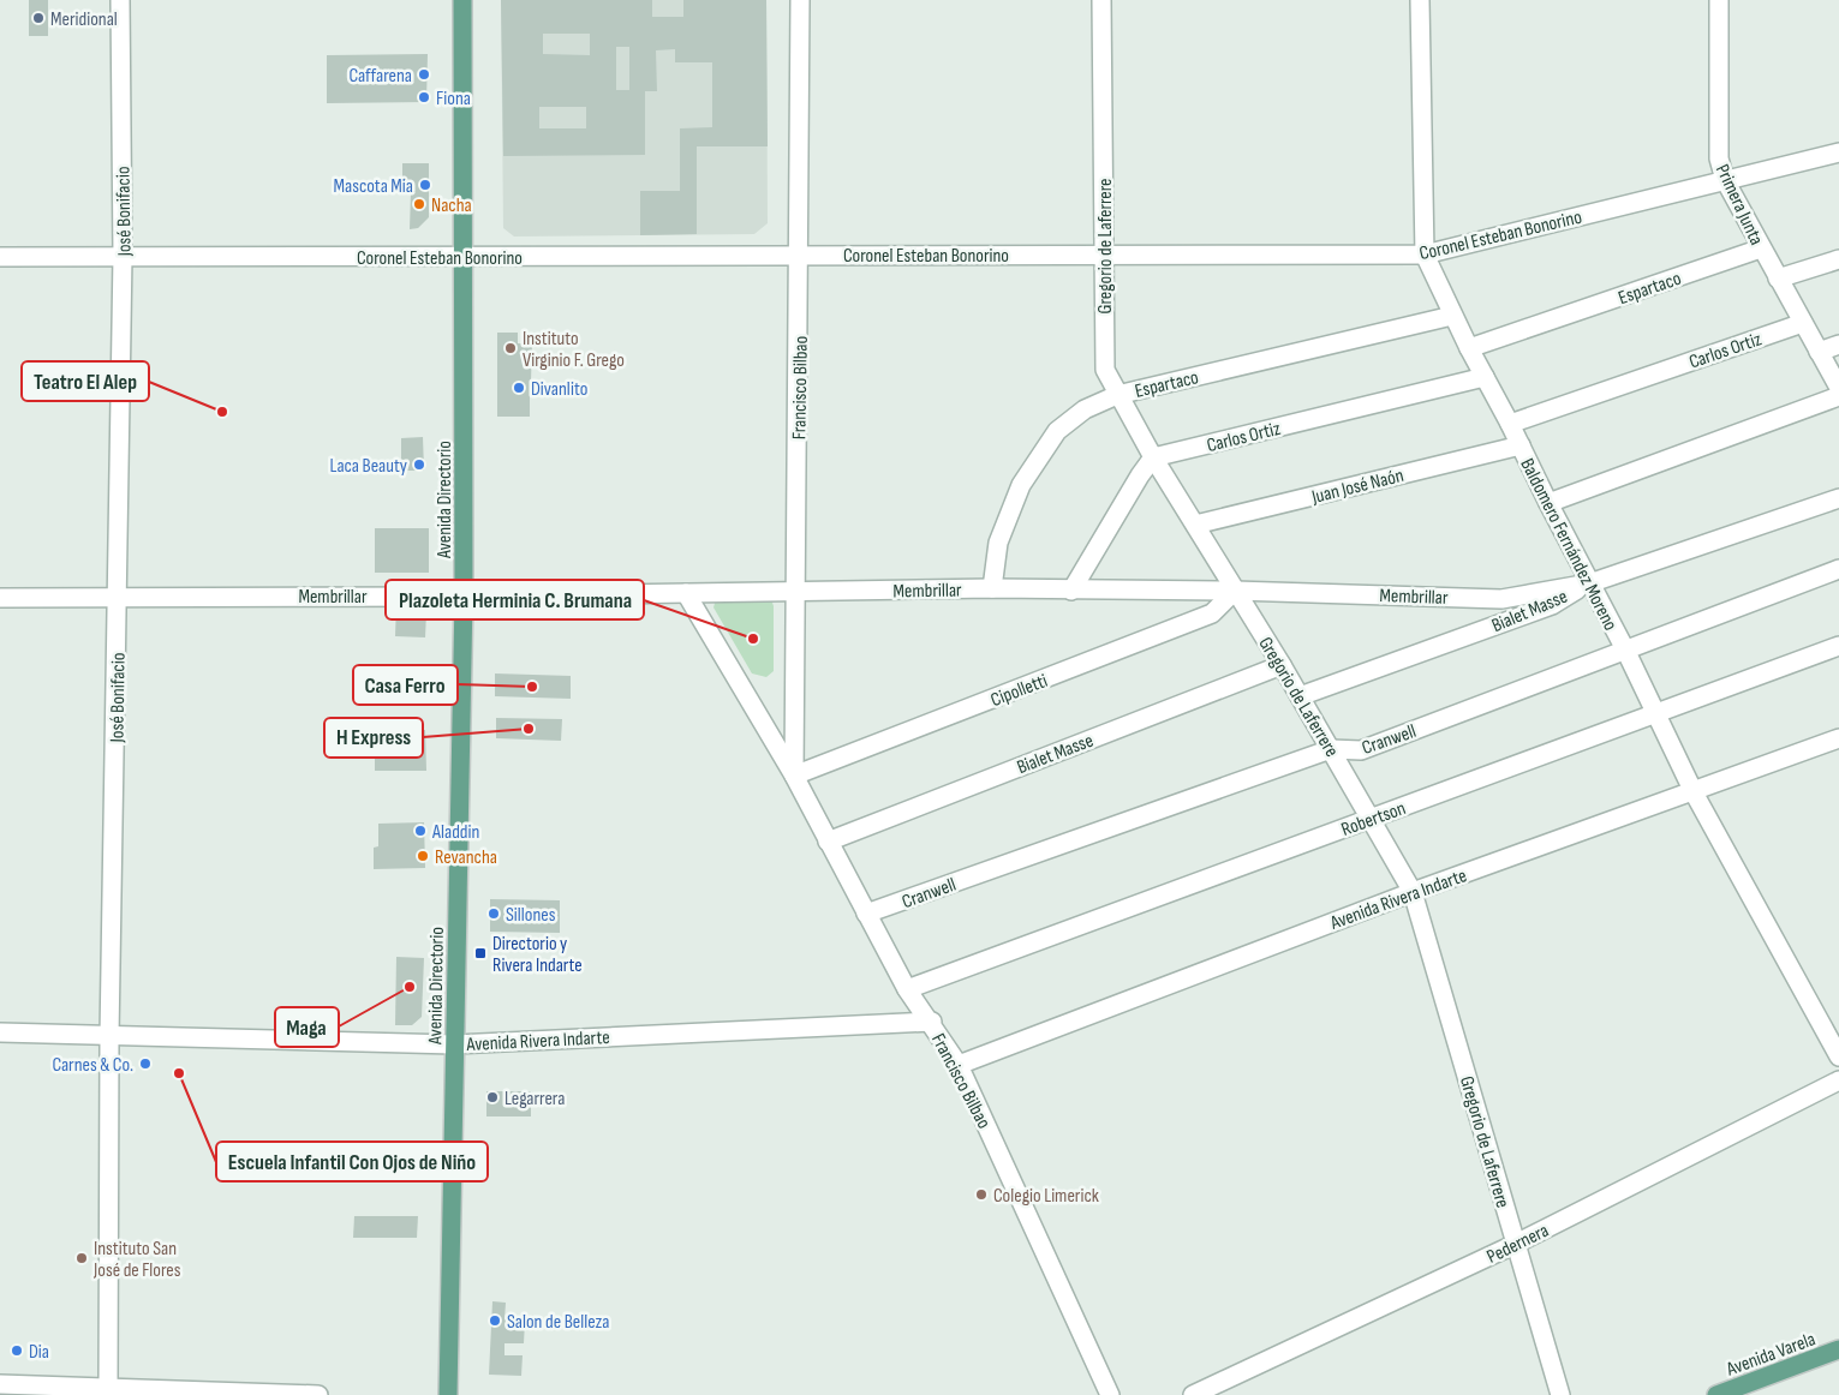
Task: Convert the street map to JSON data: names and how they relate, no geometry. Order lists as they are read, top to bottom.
{
  "streets": {
    "main road": ["Avenida Directorio", "Avenida Varela"],
    "street": [
      "Primera Junta",
      "José Bonifacio",
      "Coronel Esteban Bonorino",
      "Gregorio de Laferrere",
      "Espartaco",
      "Carlos Ortiz",
      "Francisco Bilbao",
      "Juan José Naón",
      "Baldomero Fernández Moreno",
      "Membrillar",
      "Bialet Masse",
      "Cipolletti",
      "Cranwell",
      "Robertson",
      "Avenida Rivera Indarte",
      "Pedernera"
    ]
  },
  "crossings": [
    ["Primera Junta", "Coronel Esteban Bonorino"],
    ["Primera Junta", "Espartaco"],
    ["Primera Junta", "Carlos Ortiz"],
    ["José Bonifacio", "Coronel Esteban Bonorino"],
    ["José Bonifacio", "Membrillar"],
    ["José Bonifacio", "Avenida Rivera Indarte"],
    ["Coronel Esteban Bonorino", "Gregorio de Laferrere"],
    ["Coronel Esteban Bonorino", "Francisco Bilbao"],
    ["Coronel Esteban Bonorino", "Avenida Directorio"],
    ["Coronel Esteban Bonorino", "Baldomero Fernández Moreno"],
    ["Gregorio de Laferrere", "Espartaco"],
    ["Gregorio de Laferrere", "Carlos Ortiz"],
    ["Gregorio de Laferrere", "Juan José Naón"],
    ["Gregorio de Laferrere", "Membrillar"],
    ["Gregorio de Laferrere", "Bialet Masse"],
    ["Gregorio de Laferrere", "Cipolletti"],
    ["Gregorio de Laferrere", "Cranwell"],
    ["Gregorio de Laferrere", "Robertson"],
    ["Gregorio de Laferrere", "Avenida Rivera Indarte"],
    ["Gregorio de Laferrere", "Pedernera"],
    ["Espartaco", "Baldomero Fernández Moreno"],
    ["Espartaco", "Membrillar"],
    ["Carlos Ortiz", "Baldomero Fernández Moreno"],
    ["Francisco Bilbao", "Membrillar"],
    ["Francisco Bilbao", "Bialet Masse"],
    ["Francisco Bilbao", "Cipolletti"],
    ["Francisco Bilbao", "Cranwell"],
    ["Francisco Bilbao", "Robertson"],
    ["Francisco Bilbao", "Avenida Rivera Indarte"],
    ["Juan José Naón", "Baldomero Fernández Moreno"],
    ["Avenida Directorio", "Membrillar"],
    ["Avenida Directorio", "Avenida Rivera Indarte"],
    ["Baldomero Fernández Moreno", "Membrillar"],
    ["Baldomero Fernández Moreno", "Bialet Masse"],
    ["Baldomero Fernández Moreno", "Cranwell"],
    ["Baldomero Fernández Moreno", "Robertson"],
    ["Baldomero Fernández Moreno", "Avenida Rivera Indarte"],
    ["Membrillar", "Bialet Masse"],
    ["Membrillar", "Cipolletti"]
  ],
  "places": {
    "other": [
      "Meridional",
      "Caffarena",
      "Fiona",
      "Mascota Mia",
      "Nacha",
      "Instituto Virginio F. Grego",
      "Divanlito",
      "Teatro El Alep",
      "Laca Beauty",
      "Plazoleta Herminia C. Brumana",
      "Casa Ferro",
      "H Express",
      "Aladdin",
      "Revancha",
      "Sillones",
      "Maga",
      "Carnes & Co.",
      "Escuela Infantil Con Ojos de Niño",
      "Legarrera",
      "Colegio Limerick",
      "Instituto San José de Flores",
      "Salon de Belleza",
      "Dia"
    ],
    "transit": ["Directorio y Rivera Indarte"]
  }
}
